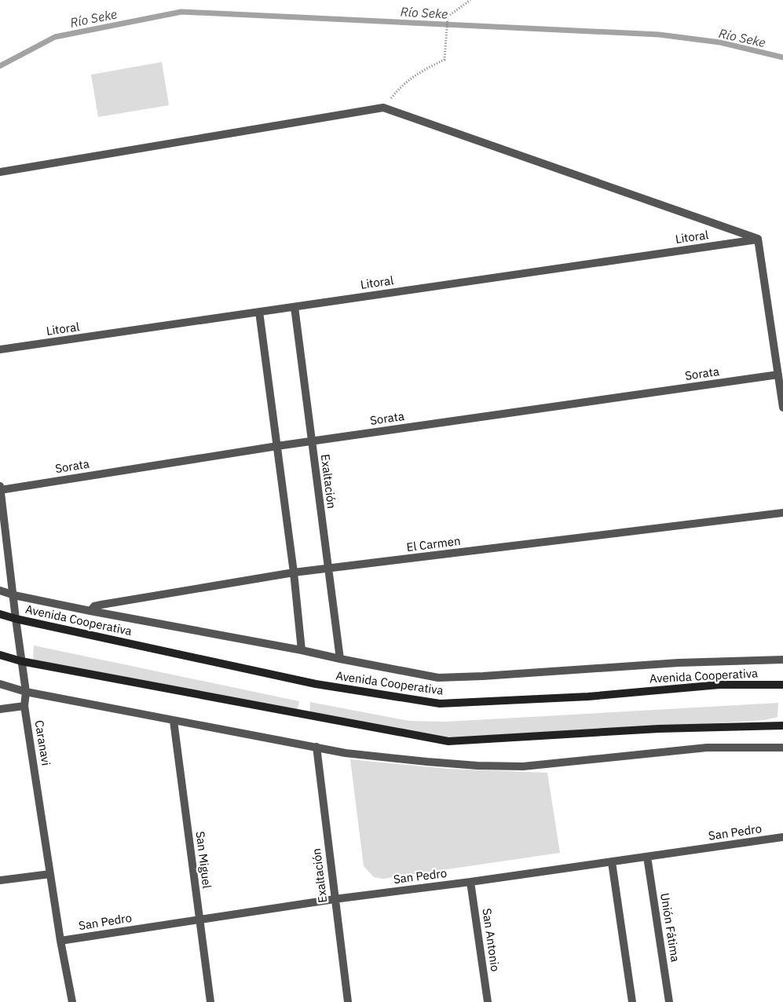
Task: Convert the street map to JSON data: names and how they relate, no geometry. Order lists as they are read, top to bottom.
{
  "streets": {
    "street": [
      "Litoral",
      "Sorata",
      "Exaltación",
      "El Carmen",
      "Avenida Cooperativa",
      "Caranavi",
      "San Pedro",
      "San Miguel",
      "Unión Fátima",
      "San Antonio"
    ]
  },
  "crossings": [
    ["Litoral", "Exaltación"],
    ["Sorata", "Exaltación"],
    ["Sorata", "Caranavi"],
    ["Exaltación", "El Carmen"],
    ["Exaltación", "San Pedro"],
    ["Avenida Cooperativa", "Caranavi"],
    ["Caranavi", "San Pedro"],
    ["San Pedro", "San Miguel"],
    ["San Pedro", "Unión Fátima"],
    ["San Pedro", "San Antonio"]
  ],
  "water": ["Río Seke"]
}
